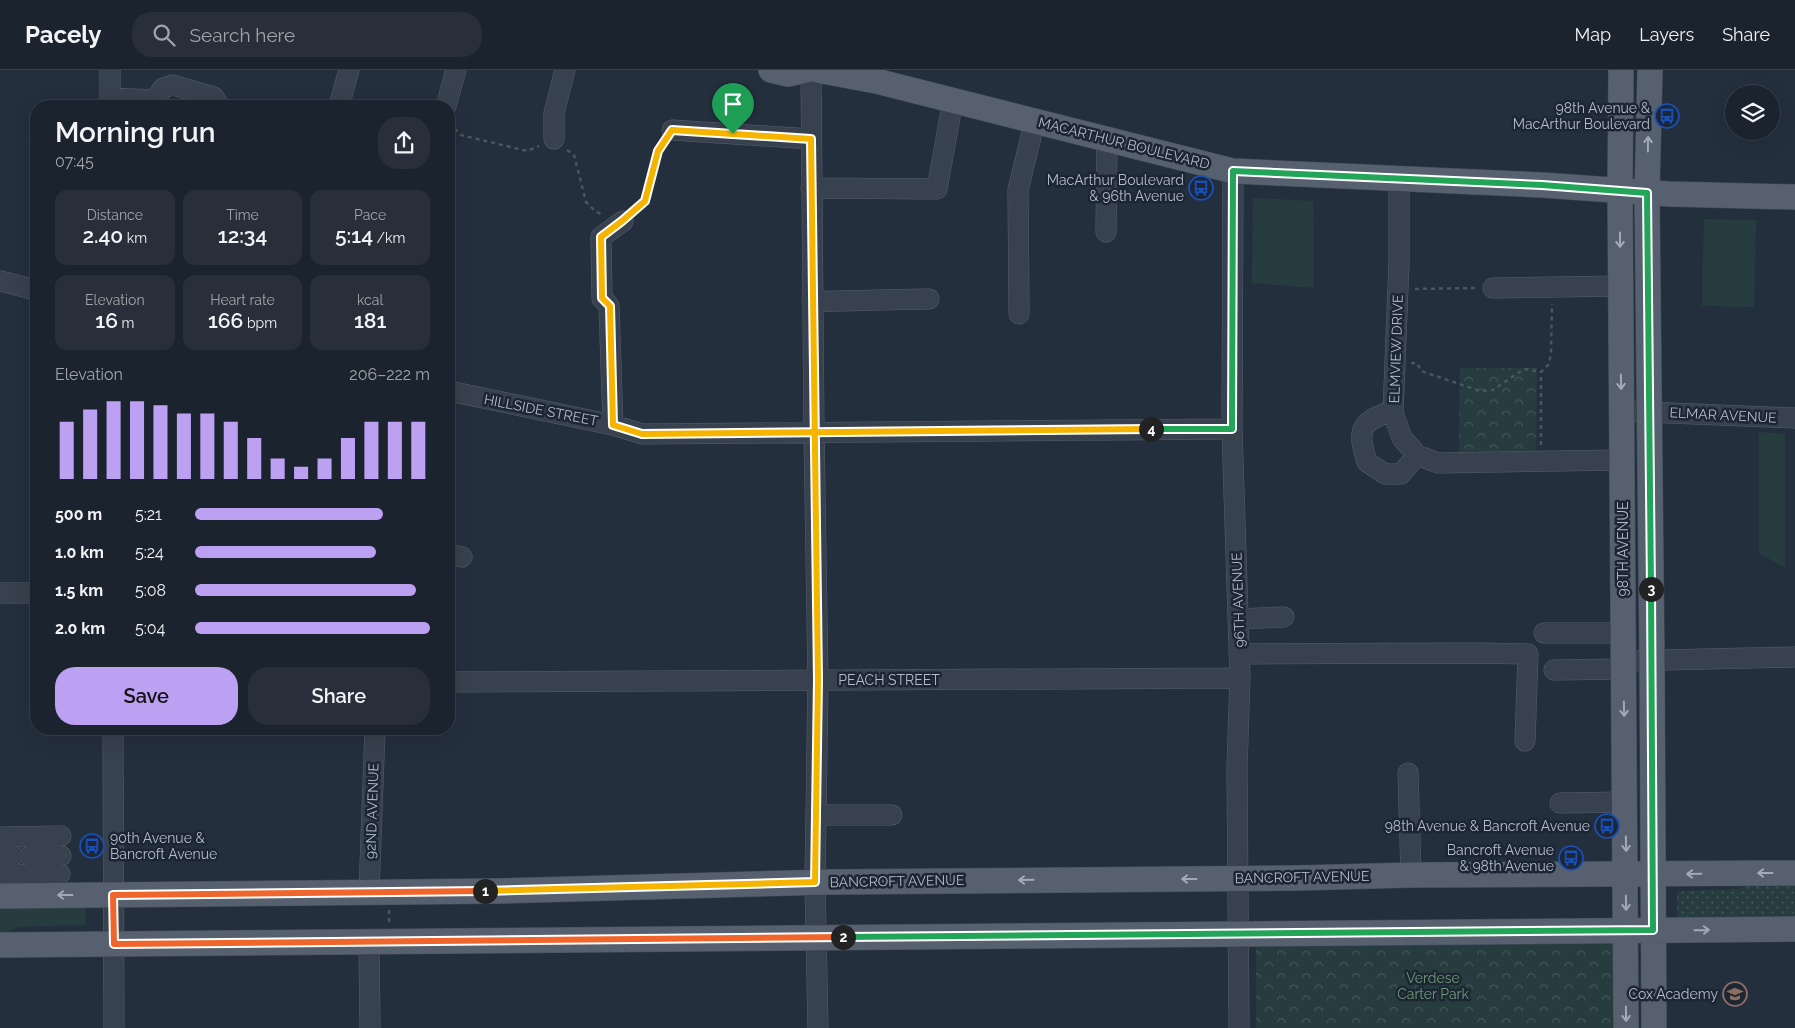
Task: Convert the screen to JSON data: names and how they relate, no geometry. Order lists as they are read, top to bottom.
{
  "streets": {
    "main road": ["MACARTHUR BOULEVARD", "98TH AVENUE", "BANCROFT AVENUE"],
    "street": [
      "ELMVIEW DRIVE",
      "HILLSIDE STREET",
      "ELMAR AVENUE",
      "96TH AVENUE",
      "PEACH STREET",
      "92ND AVENUE"
    ]
  },
  "crossings": [
    ["MACARTHUR BOULEVARD", "ELMVIEW DRIVE"],
    ["MACARTHUR BOULEVARD", "98TH AVENUE"],
    ["MACARTHUR BOULEVARD", "96TH AVENUE"],
    ["HILLSIDE STREET", "96TH AVENUE"],
    ["ELMAR AVENUE", "98TH AVENUE"],
    ["98TH AVENUE", "BANCROFT AVENUE"],
    ["96TH AVENUE", "PEACH STREET"],
    ["96TH AVENUE", "BANCROFT AVENUE"],
    ["92ND AVENUE", "BANCROFT AVENUE"]
  ],
  "parks": ["Verdese Carter Park"],
  "places": {
    "bus stop": [
      "98th Avenue & MacArthur Boulevard",
      "MacArthur Boulevard & 96th Avenue",
      "98th Avenue & Bancroft Avenue",
      "90th Avenue & Bancroft Avenue",
      "Bancroft Avenue & 98th Avenue"
    ],
    "school or university": ["Cox Academy"]
  },
  "page": {
    "header": "Pacely",
    "search": "Search here",
    "nav": ["Map", "Layers", "Share"],
    "heading": ["Morning run", "07:45"],
    "stats": [
      ["Distance", "2.40 km"],
      ["Time", "12:34"],
      ["Pace", "5:14 /km"],
      ["Elevation", "16 m"],
      ["Heart rate", "166 bpm"],
      ["kcal", "181"]
    ],
    "chart": ["Elevation", "206–222 m"],
    "pins": [
      "4",
      "3",
      "1",
      "2"
    ],
    "list": [
      {
        "name": "500 m",
        "note": "5:21"
      },
      {
        "name": "1.0 km",
        "note": "5:24"
      },
      {
        "name": "1.5 km",
        "note": "5:08"
      },
      {
        "name": "2.0 km",
        "note": "5:04"
      }
    ],
    "buttons": ["Save", "Share"]
  }
}
